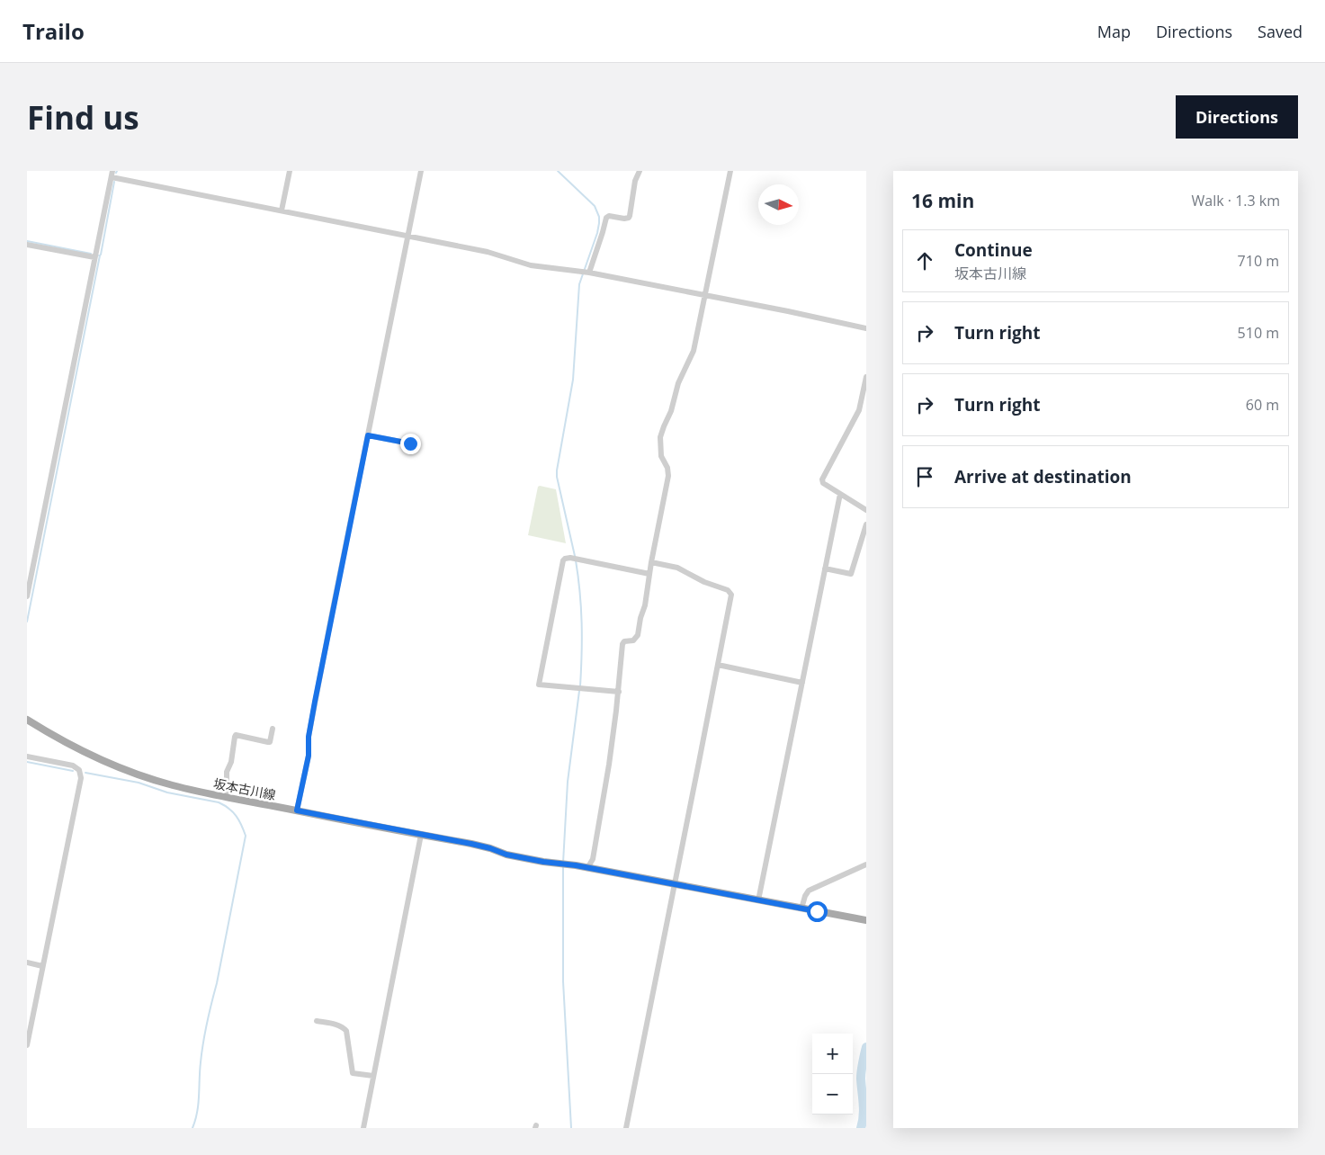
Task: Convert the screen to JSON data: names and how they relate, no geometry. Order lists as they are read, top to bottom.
{
  "streets": {
    "main road": ["坂本古川線"]
  },
  "north": "right",
  "page": {
    "header": "Trailo",
    "nav": ["Map", "Directions", "Saved"],
    "buttons": "Directions",
    "title": "Find us",
    "heading": ["16 min", "Walk · 1.3 km"],
    "list": [
      ["Continue", "坂本古川線", "710 m"],
      ["Turn right", "510 m"],
      ["Turn right", "60 m"],
      "Arrive at destination"
    ],
    "map_buttons": ["+", "−"]
  }
}
